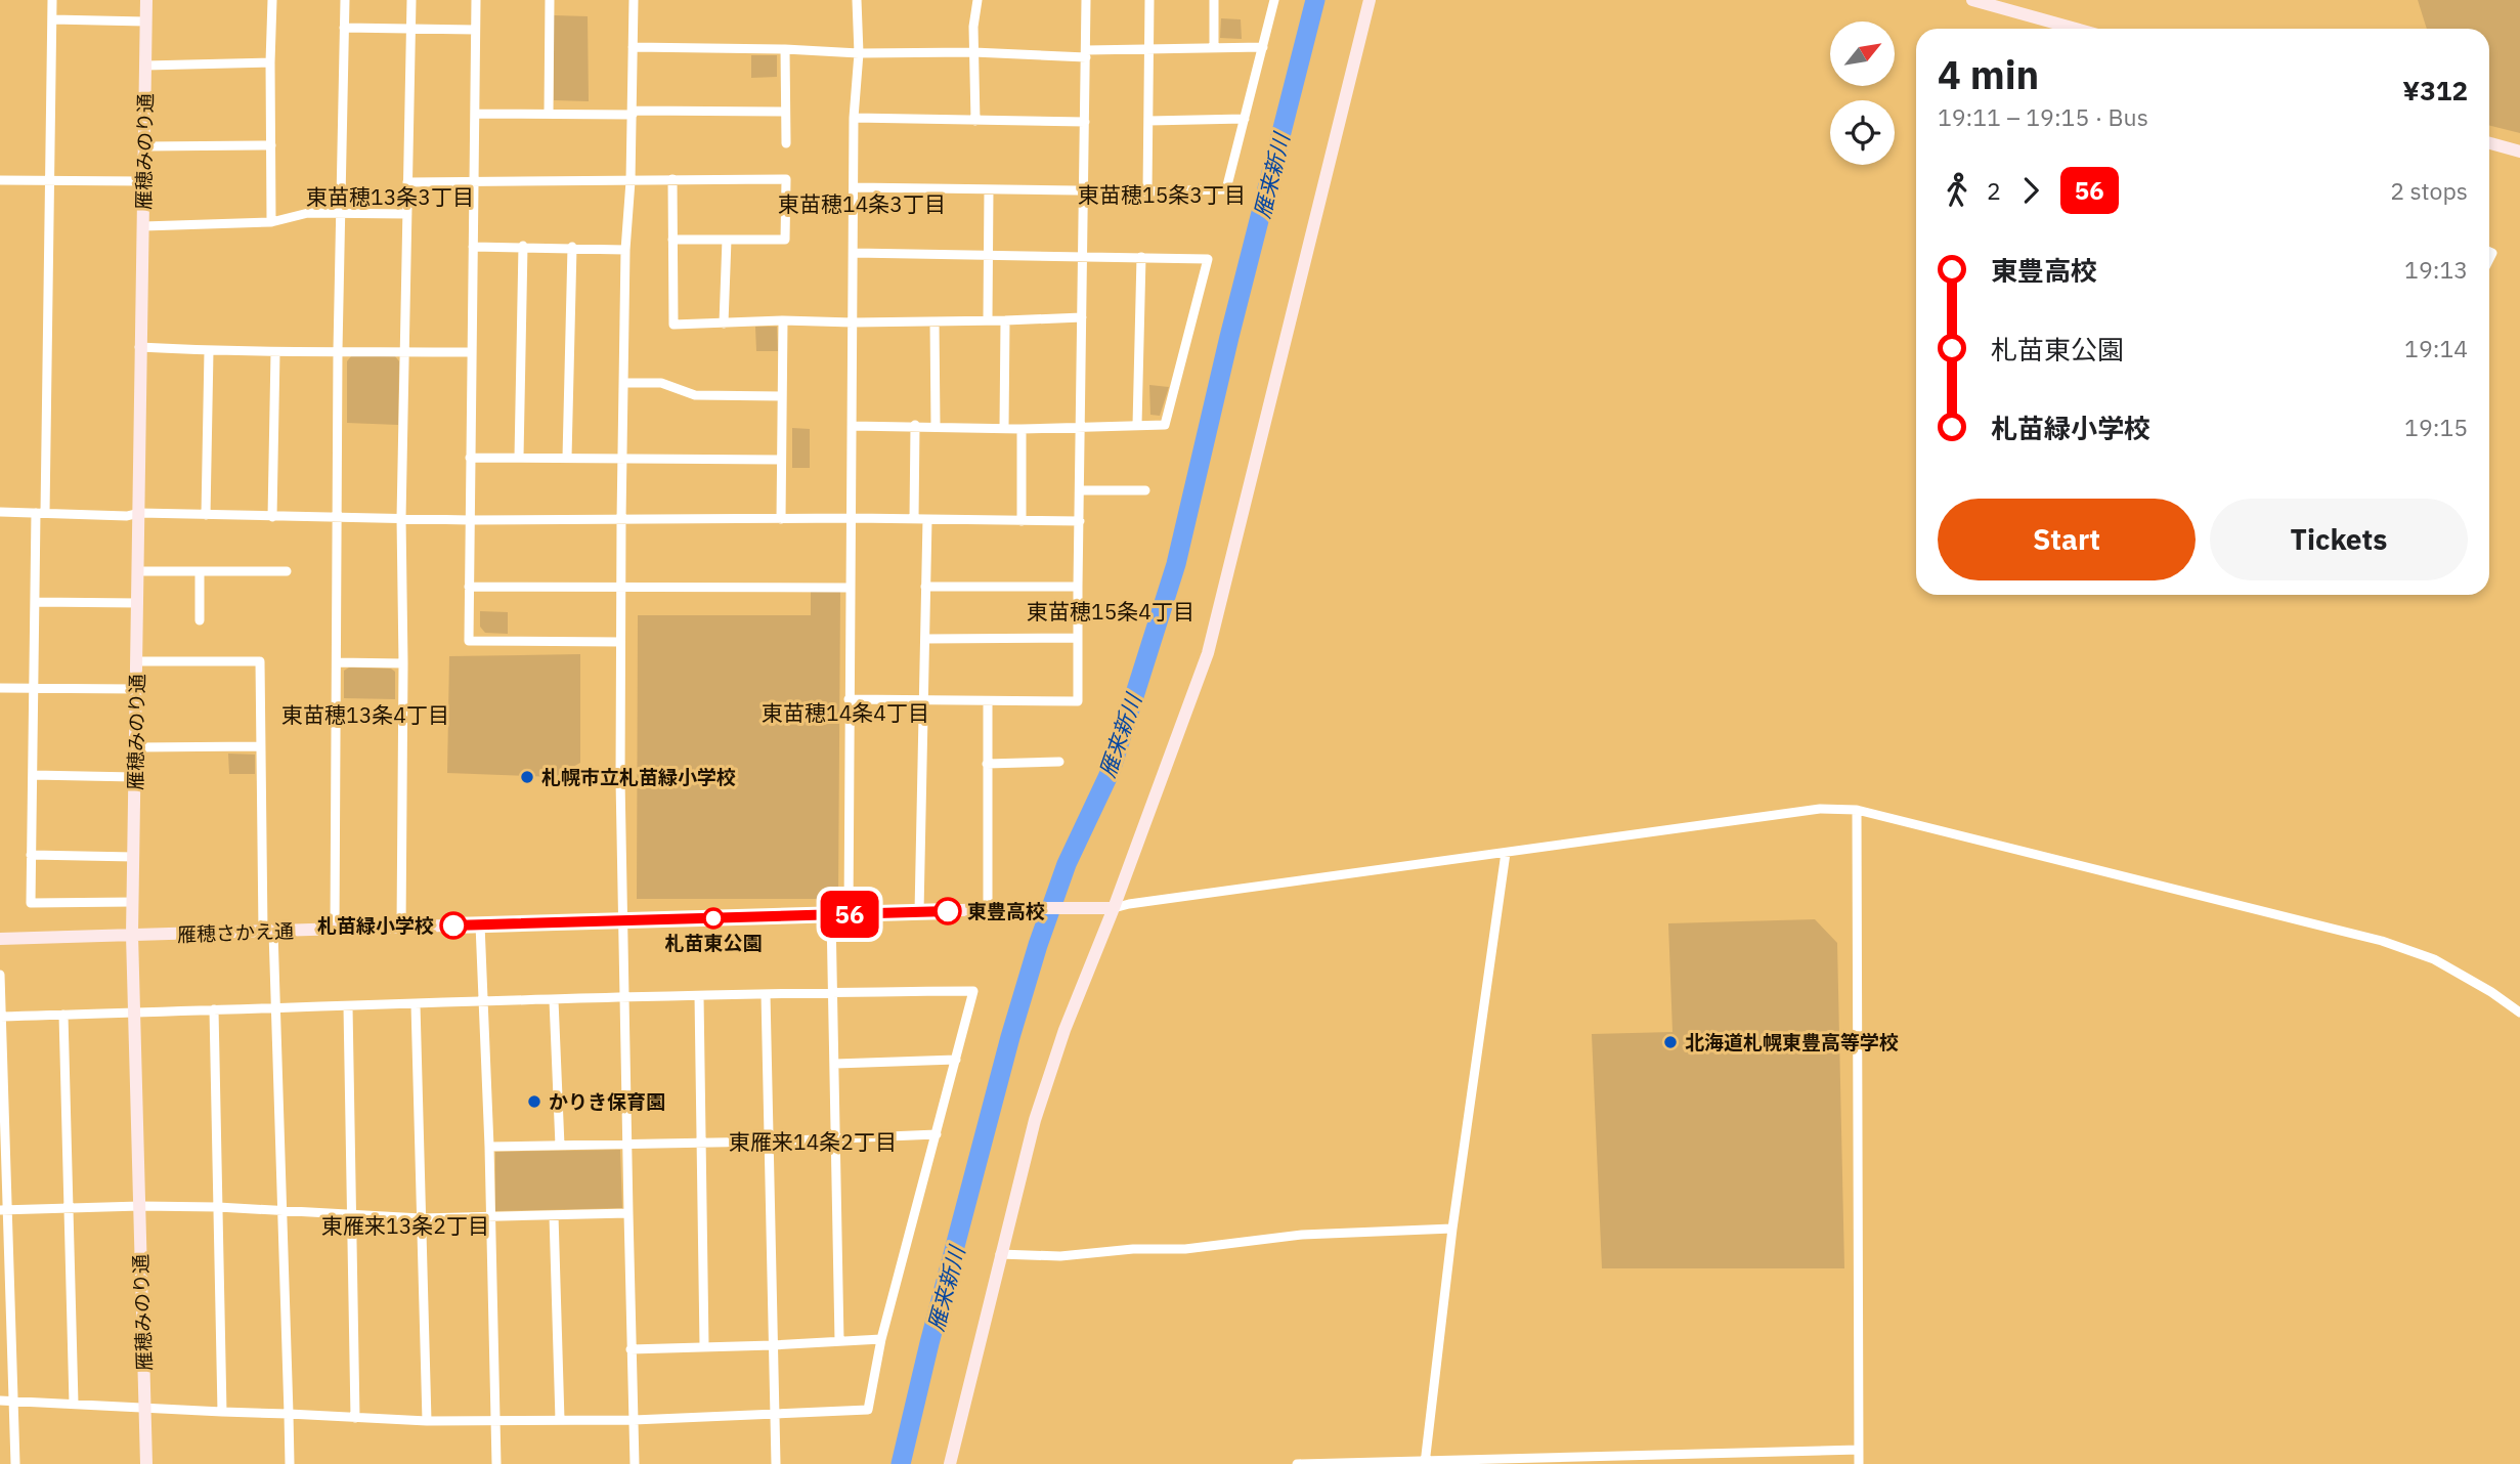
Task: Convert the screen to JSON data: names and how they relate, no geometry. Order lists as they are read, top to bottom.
{
  "streets": {
    "street": ["雁穂みのり通", "雁穂さかえ通"]
  },
  "crossings": [
    ["雁穂みのり通", "雁穂さかえ通"]
  ],
  "districts": [
    "東苗穂15条3丁目",
    "東苗穂13条3丁目",
    "東苗穂14条3丁目",
    "東苗穂15条4丁目",
    "東苗穂14条4丁目",
    "東苗穂13条4丁目",
    "東雁来14条2丁目",
    "東雁来13条2丁目"
  ],
  "water": ["雁来新川"],
  "places": [
    "札幌市立札苗緑小学校",
    "東豊高校",
    "札苗東公園",
    "札苗緑小学校",
    "北海道札幌東豊高等学校",
    "かりき保育園"
  ],
  "lines": ["bus line 56"],
  "north": "top right",
  "page": {
    "on_map": "56",
    "heading": ["4 min", "19:11 – 19:15 · Bus", "¥312"],
    "legs": ["2", "56", "2 stops"],
    "list": [
      {
        "name": "東豊高校",
        "value": "19:13"
      },
      {
        "name": "札苗東公園",
        "value": "19:14"
      },
      {
        "name": "札苗緑小学校",
        "value": "19:15"
      }
    ],
    "buttons": ["Start", "Tickets"]
  }
}
